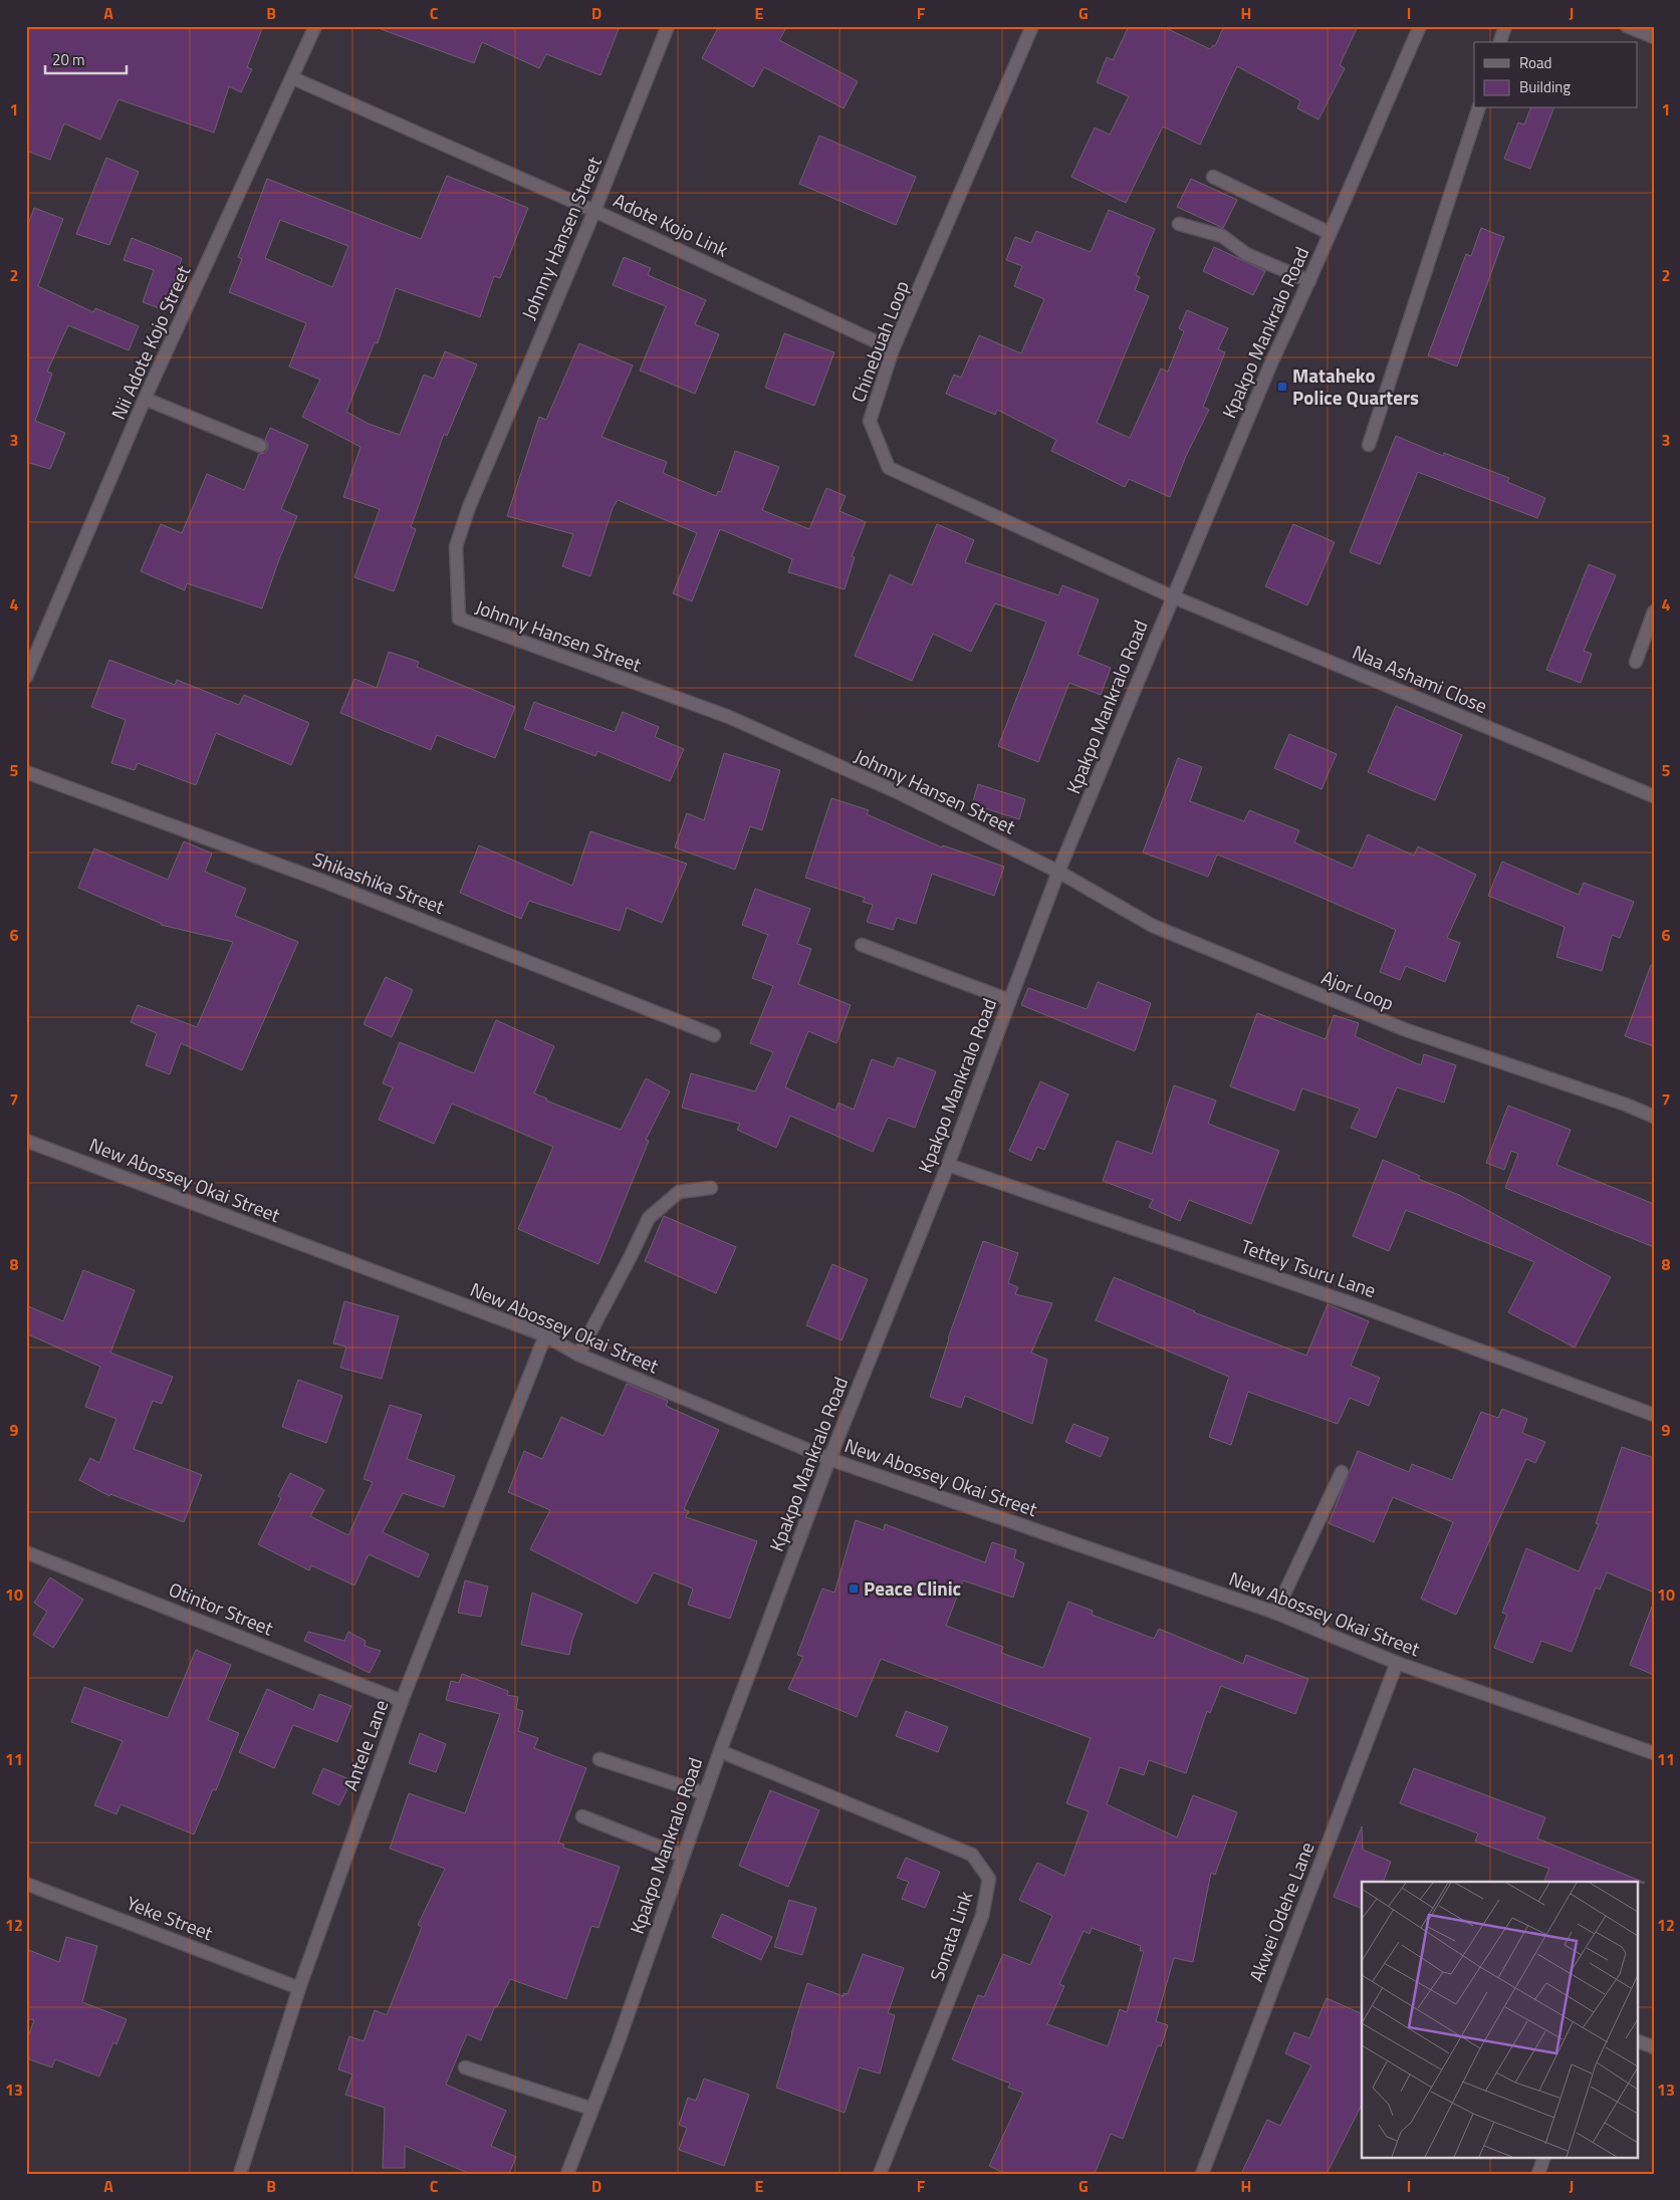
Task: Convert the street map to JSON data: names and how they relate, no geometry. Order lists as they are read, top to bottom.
{
  "streets": {
    "street": [
      "Adote Kojo Link",
      "Johnny Hansen Street",
      "Kpakpo Mankralo Road",
      "Chinebuah Loop",
      "Nii Adote Kojo Street",
      "Naa Ashami Close",
      "Shikashika Street",
      "Ajor Loop",
      "New Abossey Okai Street",
      "Tettey Tsuru Lane",
      "Otintor Street",
      "Antele Lane",
      "Akwei Odehe Lane",
      "Yeke Street",
      "Sonata Link"
    ]
  },
  "crossings": [
    ["Adote Kojo Link", "Johnny Hansen Street"],
    ["Adote Kojo Link", "Chinebuah Loop"],
    ["Adote Kojo Link", "Nii Adote Kojo Street"],
    ["Johnny Hansen Street", "Kpakpo Mankralo Road"],
    ["Johnny Hansen Street", "Ajor Loop"],
    ["Kpakpo Mankralo Road", "Chinebuah Loop"],
    ["Kpakpo Mankralo Road", "Naa Ashami Close"],
    ["Kpakpo Mankralo Road", "Ajor Loop"],
    ["Kpakpo Mankralo Road", "New Abossey Okai Street"],
    ["Kpakpo Mankralo Road", "Tettey Tsuru Lane"],
    ["Kpakpo Mankralo Road", "Sonata Link"],
    ["Chinebuah Loop", "Naa Ashami Close"],
    ["New Abossey Okai Street", "Antele Lane"],
    ["New Abossey Okai Street", "Akwei Odehe Lane"],
    ["Otintor Street", "Antele Lane"],
    ["Antele Lane", "Yeke Street"]
  ],
  "places": {
    "transit": ["Mataheko Police Quarters", "Peace Clinic"]
  },
  "legend": ["Road", "Building"],
  "scale_bar": "20 m",
  "grid": {
    "columns": [
      "A",
      "B",
      "C",
      "D",
      "E",
      "F",
      "G",
      "H",
      "I",
      "J"
    ],
    "rows": [
      "1",
      "2",
      "3",
      "4",
      "5",
      "6",
      "7",
      "8",
      "9",
      "10",
      "11",
      "12",
      "13"
    ]
  }
}
